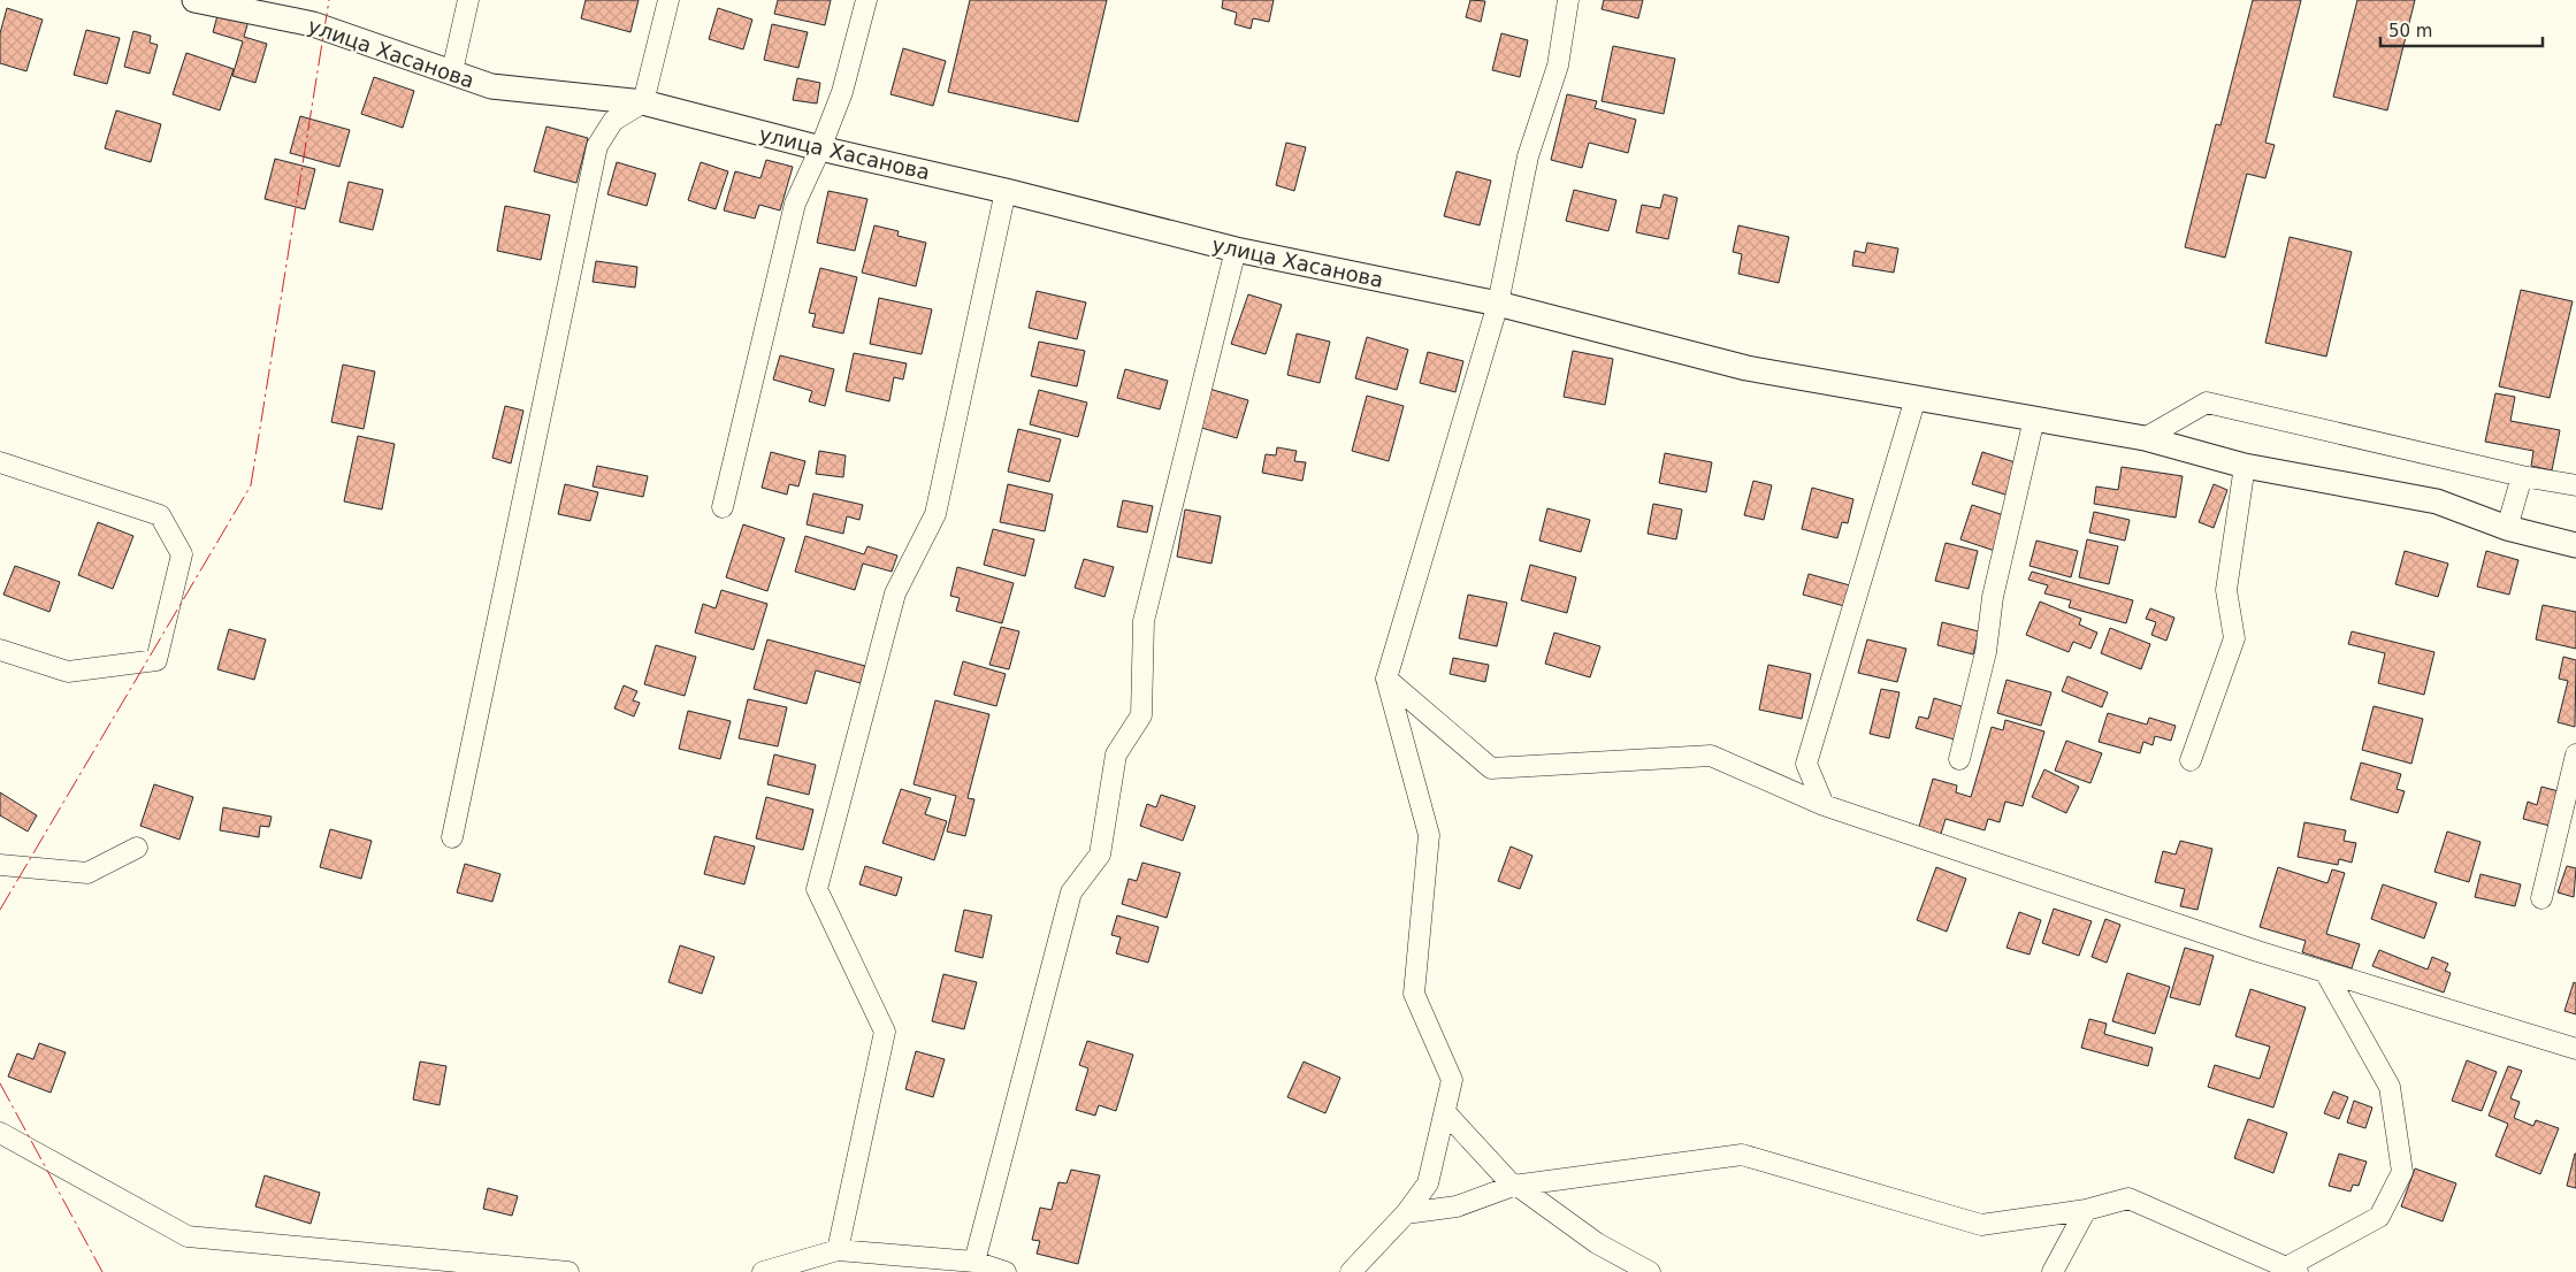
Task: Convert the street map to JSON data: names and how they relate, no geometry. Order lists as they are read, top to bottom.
{
  "streets": {
    "street": ["улица Хасанова"]
  },
  "scale_bar": "50 m"
}
